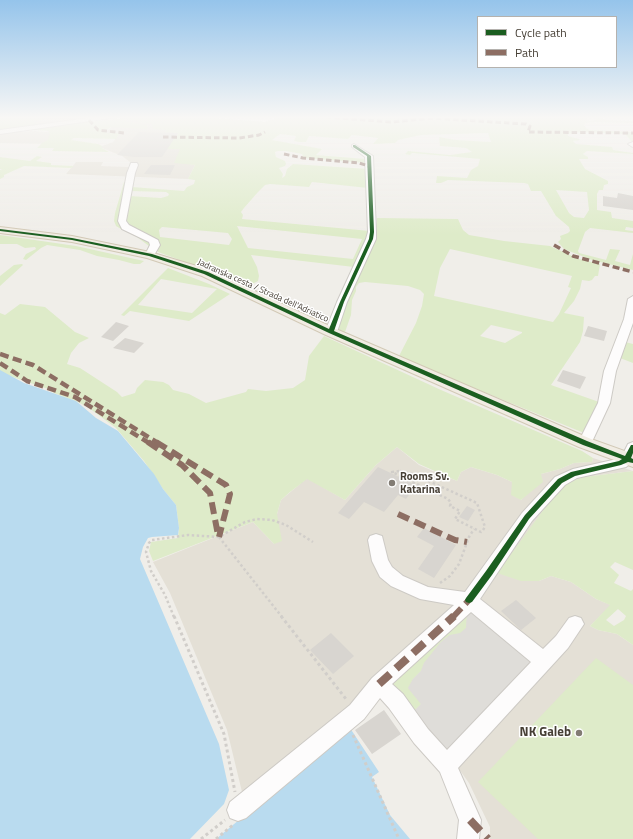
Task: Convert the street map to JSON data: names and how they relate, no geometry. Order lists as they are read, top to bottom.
{
  "streets": {
    "main road": ["Jadranska cesta / Strada dell'Adriatico"]
  },
  "places": ["Rooms Sv. Katarina", "NK Galeb"],
  "legend": ["Cycle path", "Path"]
}
